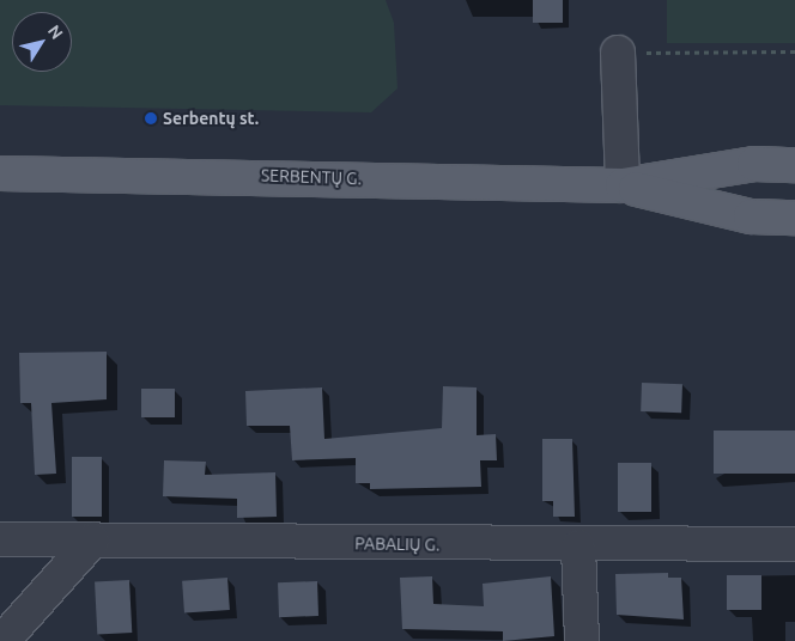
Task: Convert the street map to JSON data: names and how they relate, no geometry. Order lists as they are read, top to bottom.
{
  "streets": {
    "main road": ["SERBENTŲ G."],
    "street": ["PABALIŲ G."]
  },
  "places": ["Serbentų st."],
  "north": "top right"
}
